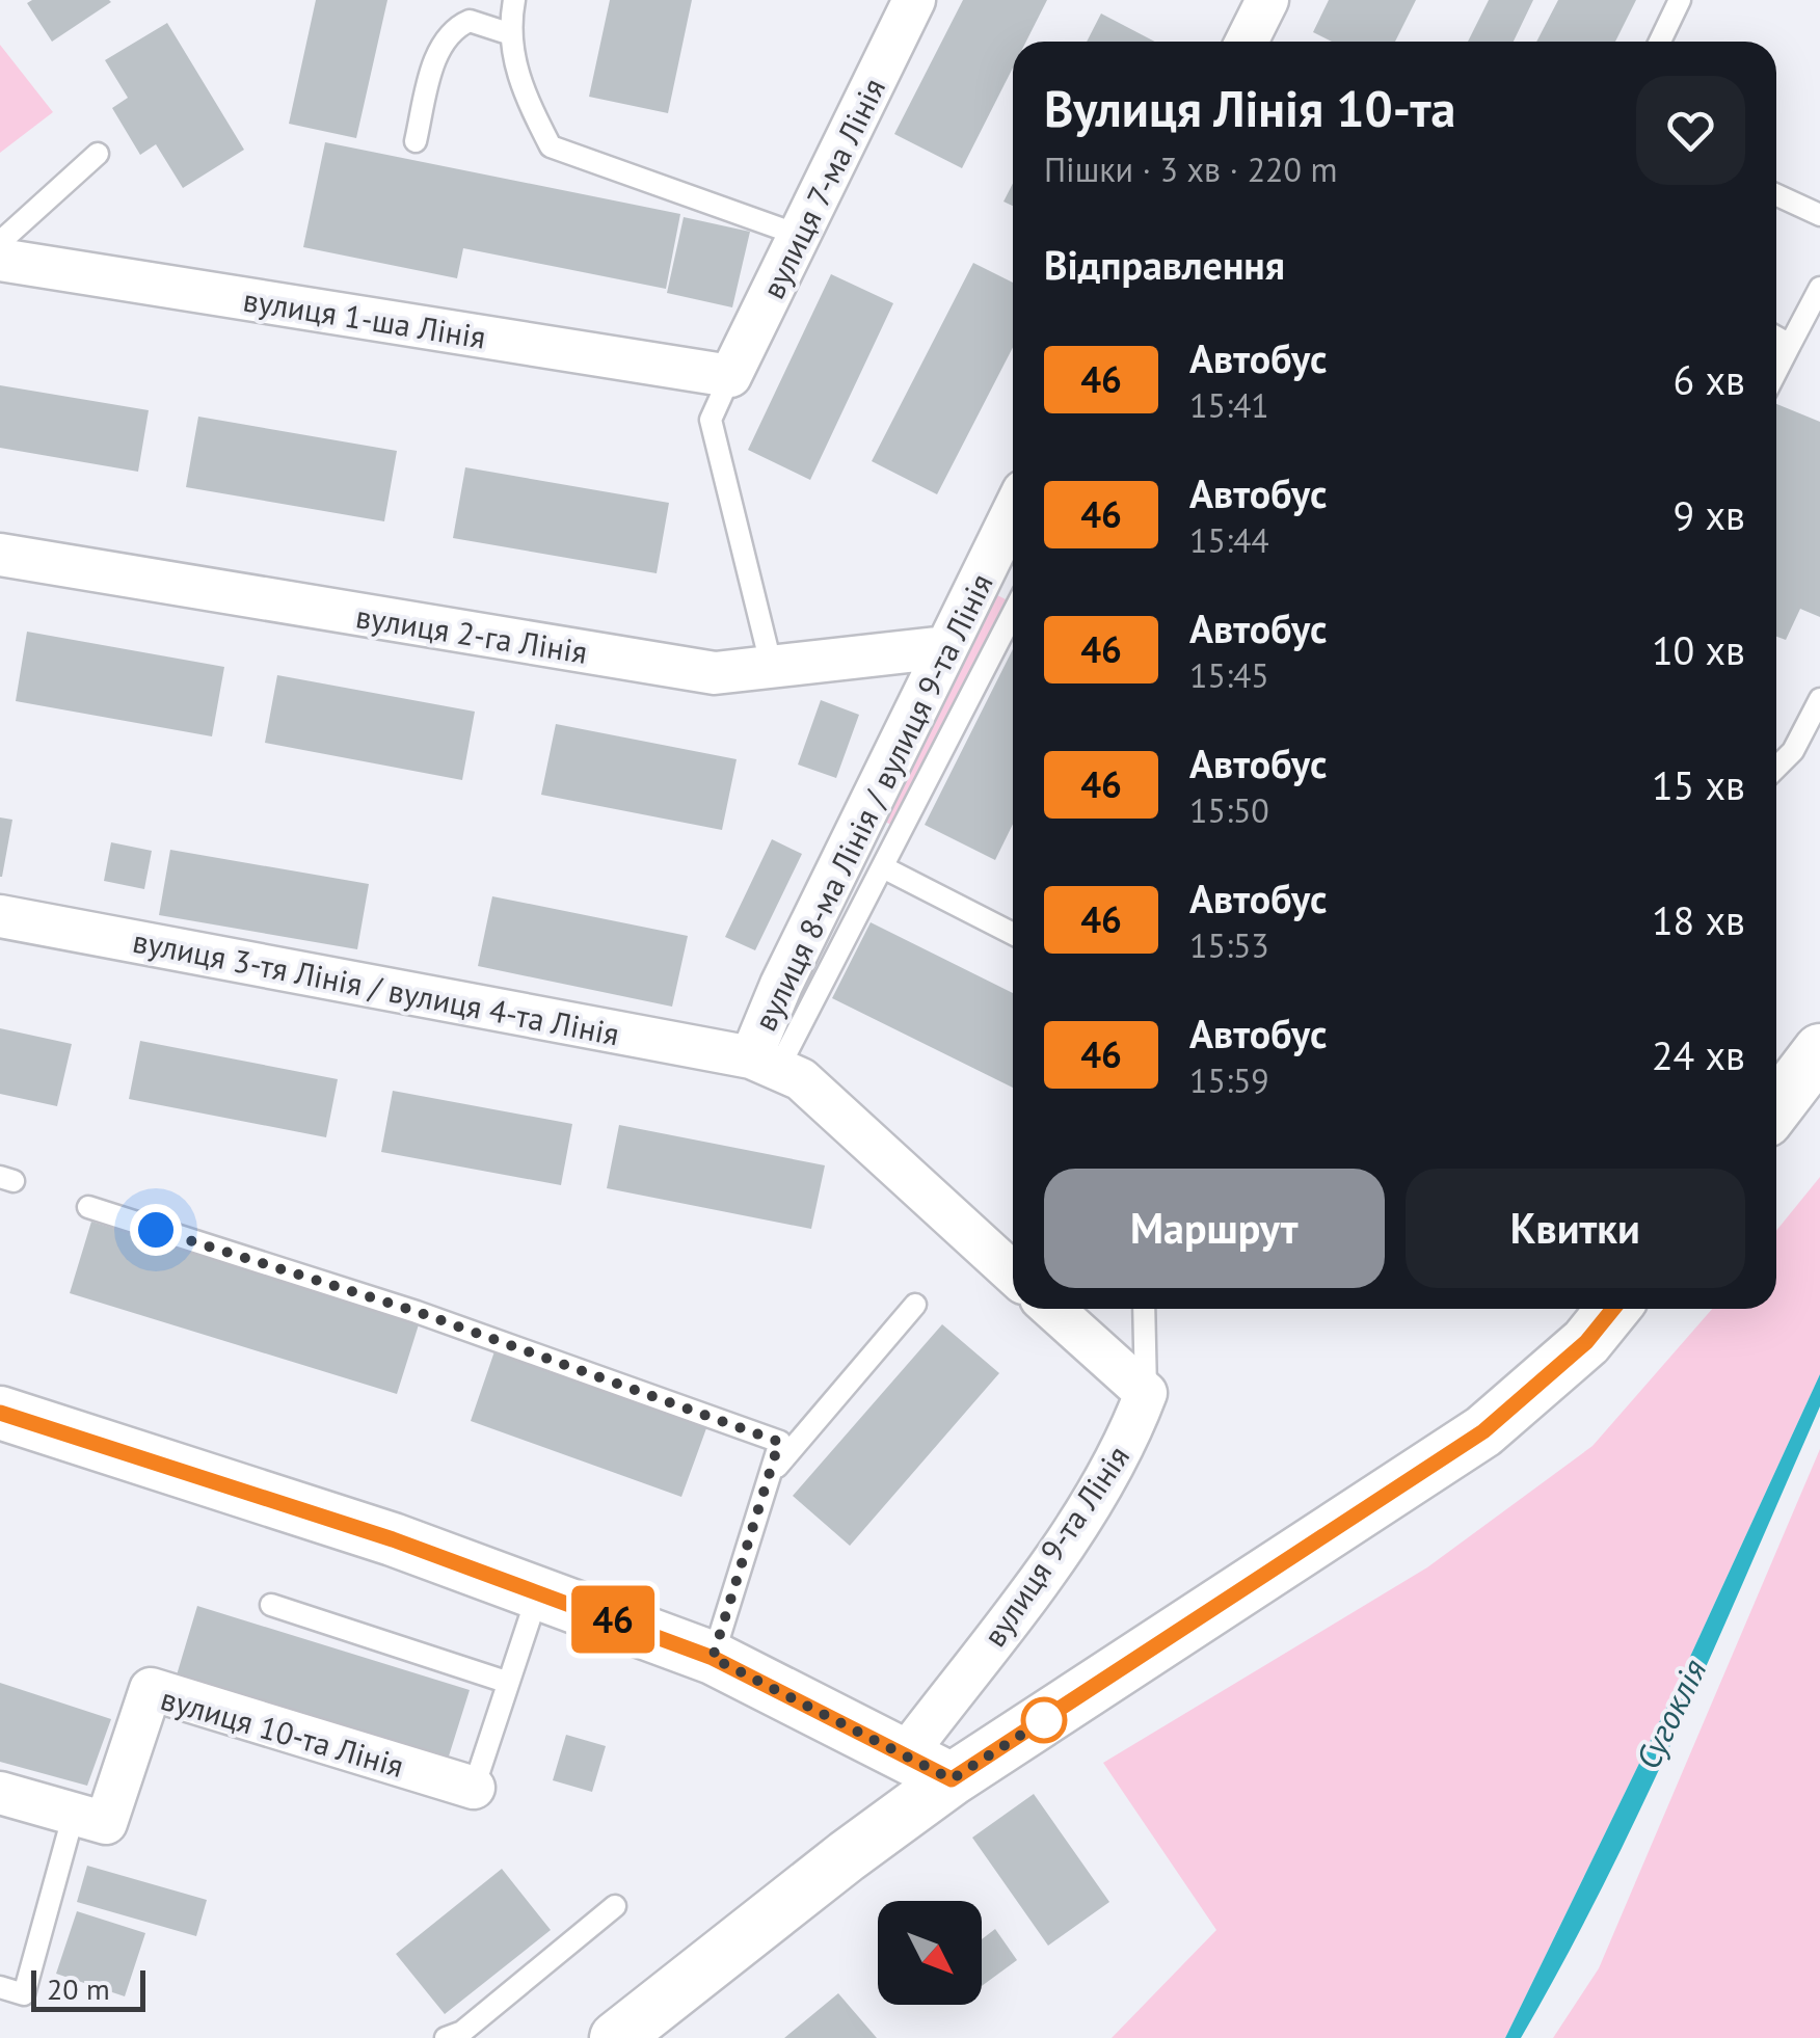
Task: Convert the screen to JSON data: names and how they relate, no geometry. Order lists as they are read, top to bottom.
{
  "streets": {
    "street": [
      "вулиця 7-ма Лінія",
      "вулиця 1-ша Лінія",
      "вулиця 2-га Лінія",
      "вулиця 8-ма Лінія / вулиця 9-та Лінія",
      "вулиця 3-тя Лінія / вулиця 4-та Лінія",
      "вулиця 9-та Лінія",
      "вулиця 10-та Лінія"
    ]
  },
  "crossings": [
    ["вулиця 7-ма Лінія", "вулиця 1-ша Лінія"],
    ["вулиця 2-га Лінія", "вулиця 8-ма Лінія / вулиця 9-та Лінія"],
    ["вулиця 8-ма Лінія / вулиця 9-та Лінія", "вулиця 3-тя Лінія / вулиця 4-та Лінія"]
  ],
  "water": ["Сугоклія"],
  "lines": ["bus line 46"],
  "scale_bar": "20 m",
  "north": "bottom right",
  "page": {
    "on_map": "46",
    "heading": [
      ["Вулиця Лінія 10-та", "Пішки · 3 хв · 220 m"],
      "Відправлення"
    ],
    "list": [
      {
        "mark": "46",
        "name": "Автобус",
        "note": "15:41",
        "value": "6 хв"
      },
      {
        "mark": "46",
        "name": "Автобус",
        "note": "15:44",
        "value": "9 хв"
      },
      {
        "mark": "46",
        "name": "Автобус",
        "note": "15:45",
        "value": "10 хв"
      },
      {
        "mark": "46",
        "name": "Автобус",
        "note": "15:50",
        "value": "15 хв"
      },
      {
        "mark": "46",
        "name": "Автобус",
        "note": "15:53",
        "value": "18 хв"
      },
      {
        "mark": "46",
        "name": "Автобус",
        "note": "15:59",
        "value": "24 хв"
      }
    ],
    "buttons": ["Маршрут", "Квитки"],
    "scale": "20 m"
  }
}
